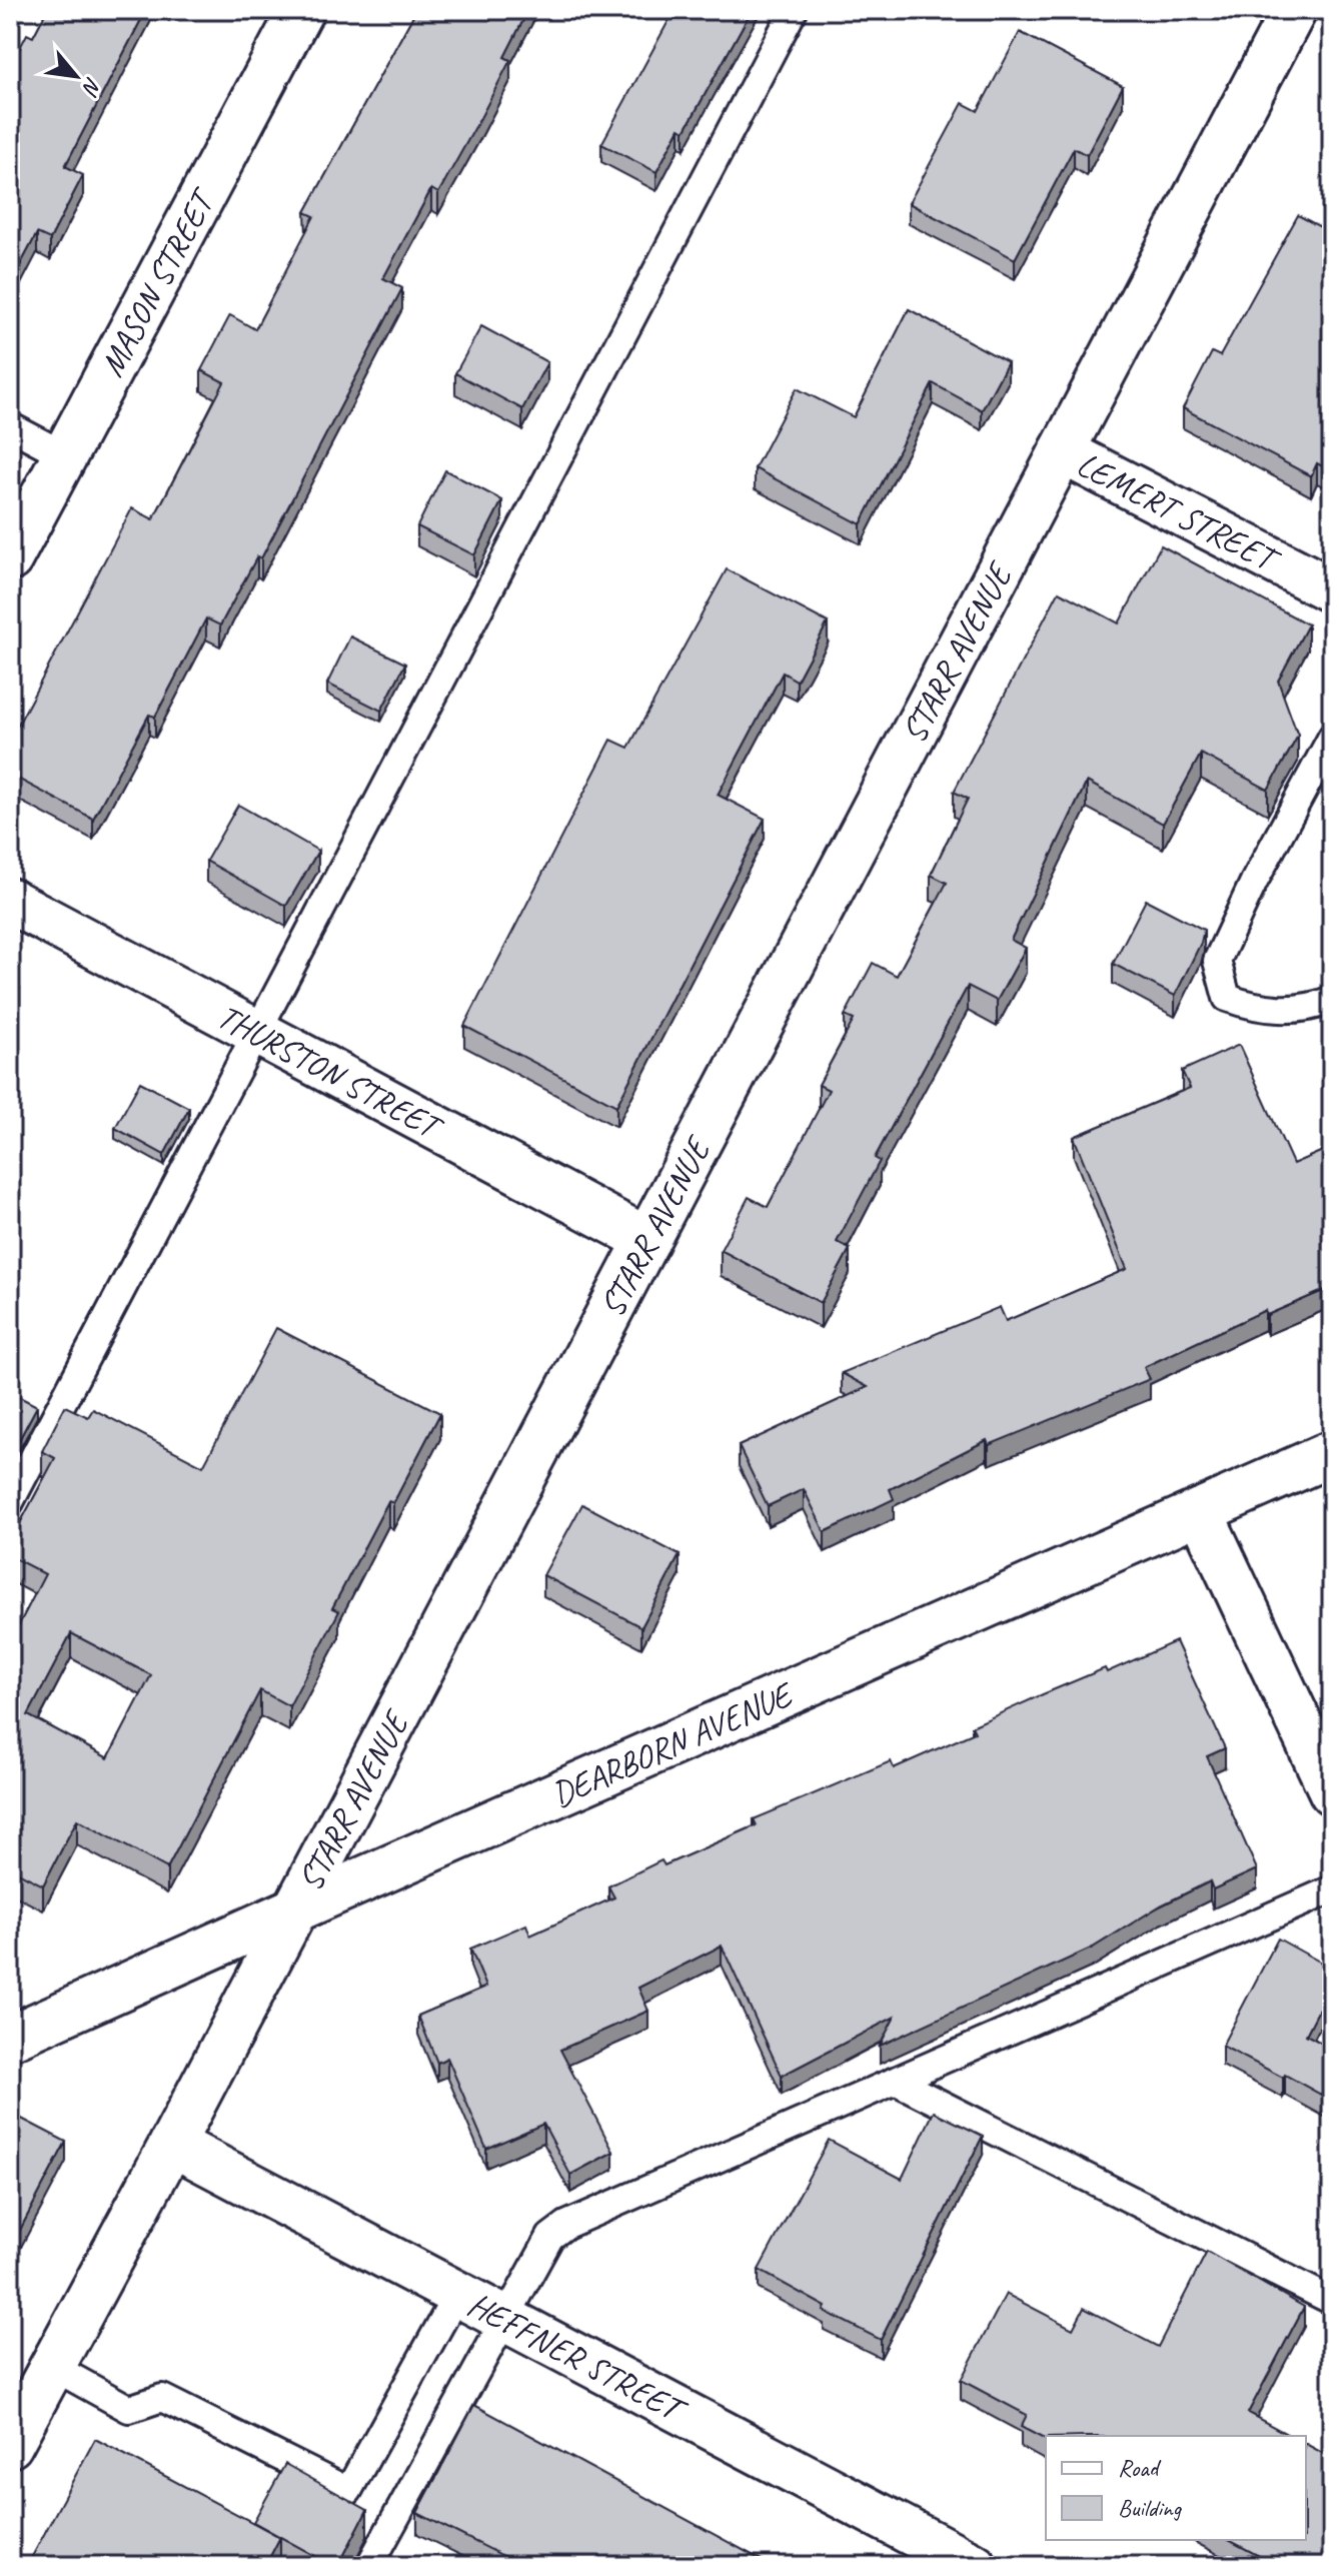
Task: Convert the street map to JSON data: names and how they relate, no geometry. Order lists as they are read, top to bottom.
{
  "streets": {
    "street": [
      "MASON STREET",
      "LEMERT STREET",
      "STARR AVENUE",
      "THURSTON STREET",
      "DEARBORN AVENUE",
      "HEFFNER STREET"
    ]
  },
  "crossings": [
    ["LEMERT STREET", "STARR AVENUE"],
    ["STARR AVENUE", "THURSTON STREET"],
    ["STARR AVENUE", "DEARBORN AVENUE"],
    ["STARR AVENUE", "HEFFNER STREET"]
  ],
  "legend": ["Road", "Building"],
  "north": "bottom right"
}
